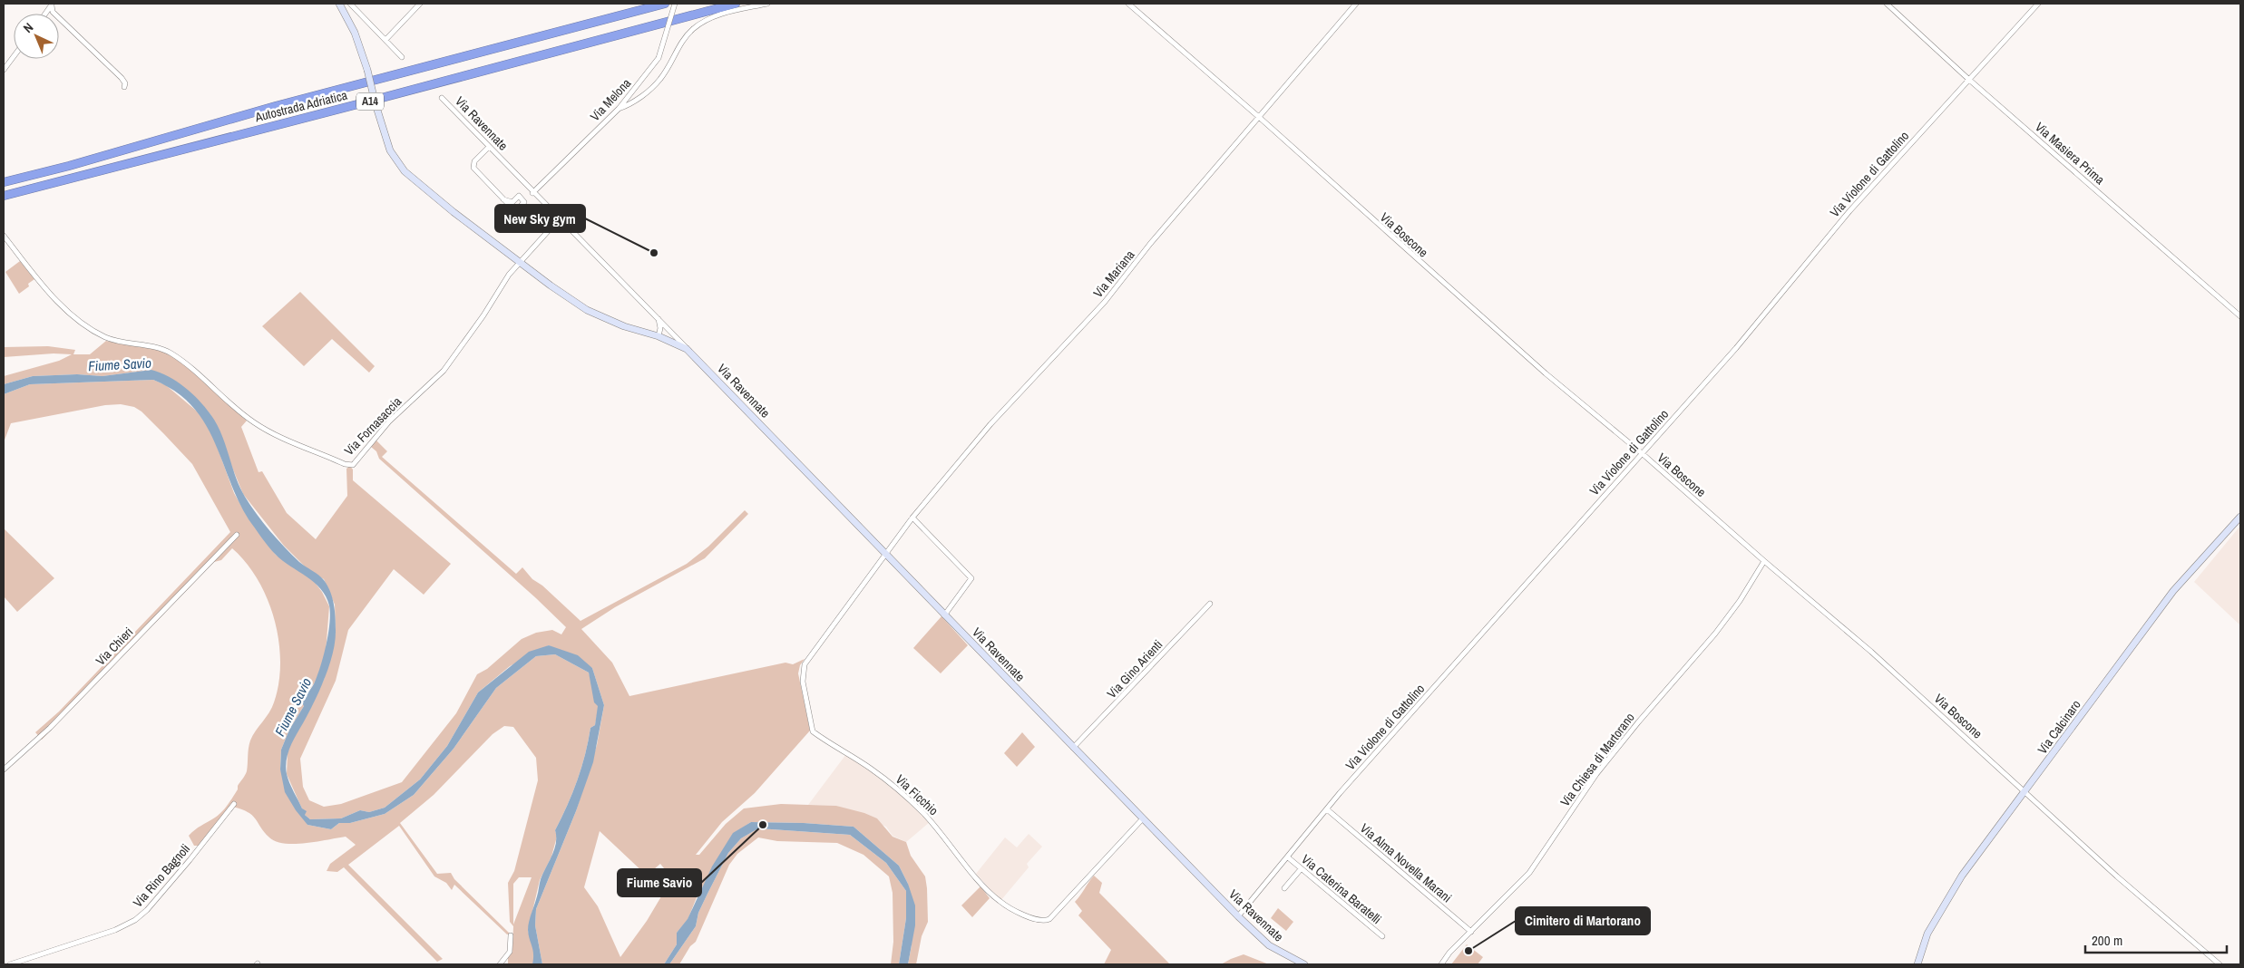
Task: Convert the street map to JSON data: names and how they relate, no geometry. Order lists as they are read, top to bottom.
{
  "streets": {
    "highway": ["A14", "Autostrada Adriatica"],
    "main road": ["Via Ravennate", "Via Calcinaro"],
    "street": [
      "Via Melona",
      "Via Masiera Prima",
      "Via Violone di Gattolino",
      "Via Boscone",
      "Via Mariana",
      "Via Fornasaccia",
      "Via Chieri",
      "Via Gino Arienti",
      "Via Chiesa di Martorano",
      "Via Ficchio",
      "Via Alma Novella Marani",
      "Via Rino Bagnoli",
      "Via Caterina Baratelli"
    ]
  },
  "crossings": [
    ["Via Melona", "Via Ravennate"],
    ["Via Ravennate", "Via Violone di Gattolino"],
    ["Via Ravennate", "Via Mariana"],
    ["Via Ravennate", "Via Fornasaccia"],
    ["Via Ravennate", "Via Gino Arienti"],
    ["Via Ravennate", "Via Ficchio"],
    ["Via Masiera Prima", "Via Violone di Gattolino"],
    ["Via Violone di Gattolino", "Via Boscone"],
    ["Via Violone di Gattolino", "Via Alma Novella Marani"],
    ["Via Violone di Gattolino", "Via Caterina Baratelli"],
    ["Via Boscone", "Via Mariana"],
    ["Via Boscone", "Via Calcinaro"],
    ["Via Boscone", "Via Chiesa di Martorano"],
    ["Via Mariana", "Via Ficchio"],
    ["Via Chiesa di Martorano", "Via Alma Novella Marani"]
  ],
  "water": ["Fiume Savio"],
  "places": ["New Sky gym", "Fiume Savio", "Cimitero di Martorano"],
  "scale_bar": "200 m",
  "north": "top left"
}
